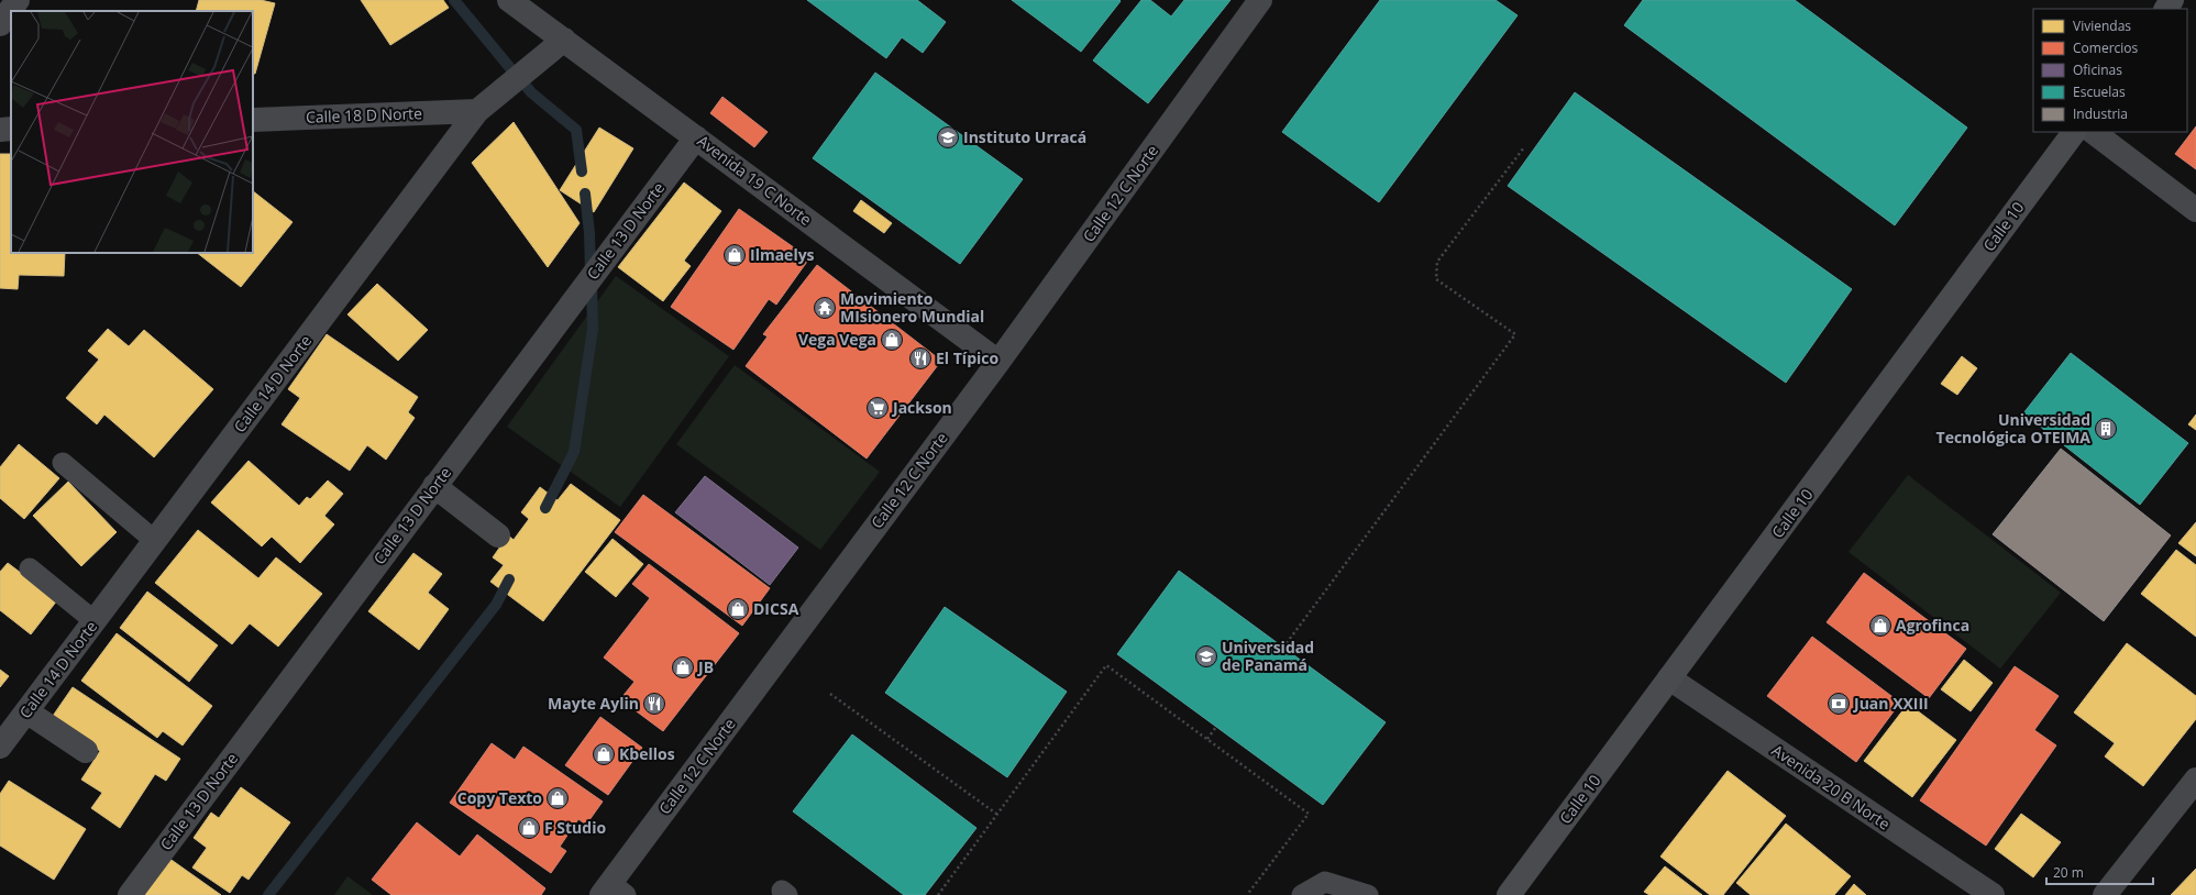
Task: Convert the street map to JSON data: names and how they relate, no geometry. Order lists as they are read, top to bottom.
{
  "streets": {
    "main road": ["Calle 10"],
    "street": [
      "Calle 18 D Norte",
      "Avenida 19 C Norte",
      "Calle 12 C Norte",
      "Calle 13 D Norte",
      "Calle 14 D Norte",
      "Avenida 20 B Norte"
    ]
  },
  "crossings": [
    ["Calle 18 D Norte", "Calle 14 D Norte"],
    ["Avenida 19 C Norte", "Calle 12 C Norte"],
    ["Avenida 19 C Norte", "Calle 13 D Norte"],
    ["Avenida 19 C Norte", "Calle 14 D Norte"],
    ["Calle 10", "Avenida 20 B Norte"]
  ],
  "places": {
    "school or university": ["Instituto Urracá", "Universidad de Panamá"],
    "shop": [
      "Ilmaelys",
      "Vega Vega",
      "DICSA",
      "Agrofinca",
      "JB",
      "Kbellos",
      "Copy Texto",
      "F Studio"
    ],
    "temple": ["Movimiento MIsionero Mundial"],
    "restaurant": ["El Típico", "Mayte Aylin"],
    "supermarket": ["Jackson"],
    "building": ["Universidad Tecnológica OTEIMA"],
    "bank": ["Juan XXIII"]
  },
  "legend": [
    "Viviendas",
    "Comercios",
    "Oficinas",
    "Escuelas",
    "Industria"
  ],
  "scale_bar": "20 m"
}
